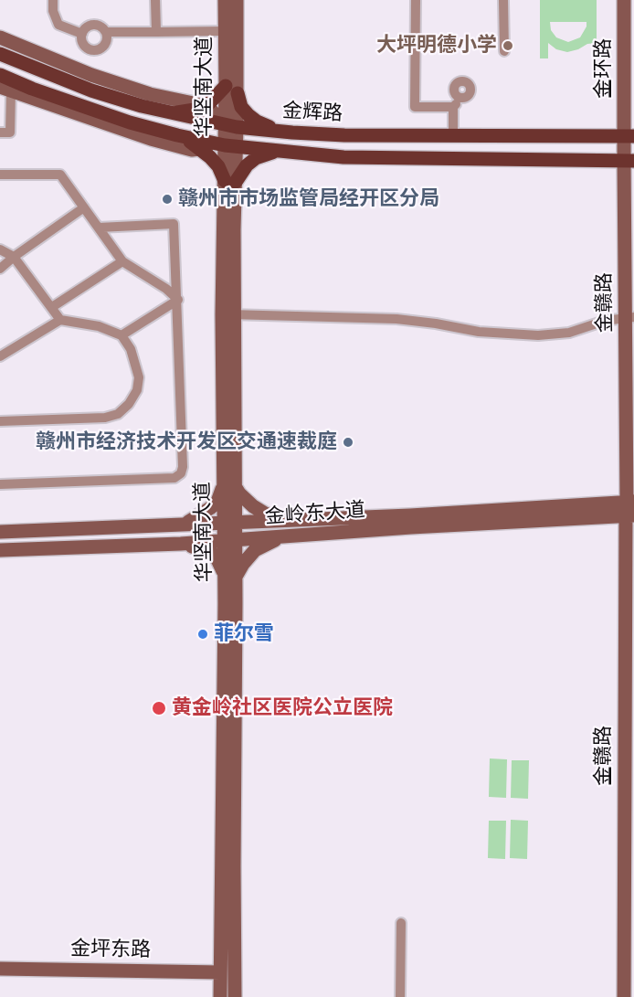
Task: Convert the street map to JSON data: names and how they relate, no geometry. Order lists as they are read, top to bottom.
{
  "streets": {
    "main road": [
      "金环路",
      "华坚南大道",
      "金辉路",
      "金赣路",
      "金岭东大道",
      "金坪东路"
    ]
  },
  "crossings": [
    ["金环路", "金辉路"],
    ["金环路", "金赣路"],
    ["华坚南大道", "金辉路"],
    ["华坚南大道", "金岭东大道"],
    ["华坚南大道", "金坪东路"],
    ["金辉路", "金赣路"],
    ["金赣路", "金岭东大道"]
  ],
  "places": [
    "大坪明德小学",
    "赣州市市场监管局经开区分局",
    "赣州市经济技术开发区交通速裁庭",
    "菲尔雪",
    "黄金岭社区医院公立医院"
  ]
}
